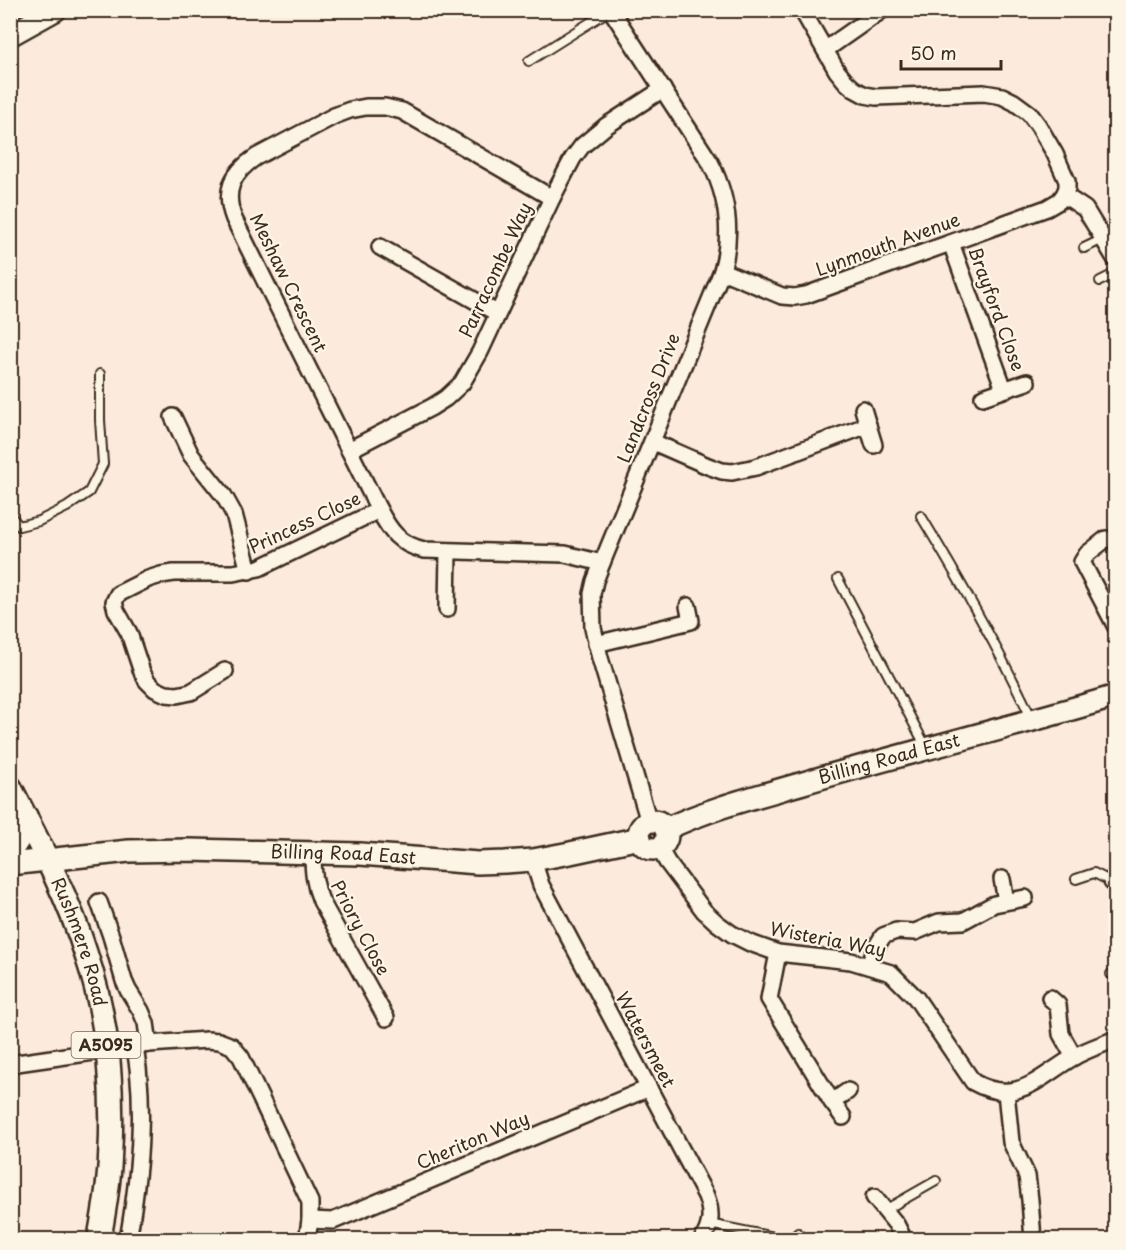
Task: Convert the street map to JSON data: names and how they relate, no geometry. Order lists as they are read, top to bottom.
{
  "streets": {
    "main road": ["Rushmere Road", "A5095"],
    "street": [
      "Lynmouth Avenue",
      "Parracombe Way",
      "Meshaw Crescent",
      "Brayford Close",
      "Landcross Drive",
      "Princess Close",
      "Billing Road East",
      "Priory Close",
      "Wisteria Way",
      "Watersmeet",
      "Cheriton Way"
    ]
  },
  "crossings": [
    ["Lynmouth Avenue", "Brayford Close"],
    ["Lynmouth Avenue", "Landcross Drive"],
    ["Parracombe Way", "Meshaw Crescent"],
    ["Parracombe Way", "Landcross Drive"],
    ["Meshaw Crescent", "Landcross Drive"],
    ["Meshaw Crescent", "Princess Close"],
    ["Landcross Drive", "Billing Road East"],
    ["Landcross Drive", "Wisteria Way"],
    ["Billing Road East", "Priory Close"],
    ["Billing Road East", "Wisteria Way"],
    ["Billing Road East", "Rushmere Road"],
    ["Billing Road East", "Watersmeet"],
    ["Billing Road East", "A5095"],
    ["Rushmere Road", "A5095"],
    ["Watersmeet", "Cheriton Way"]
  ],
  "scale_bar": "50 m"
}
